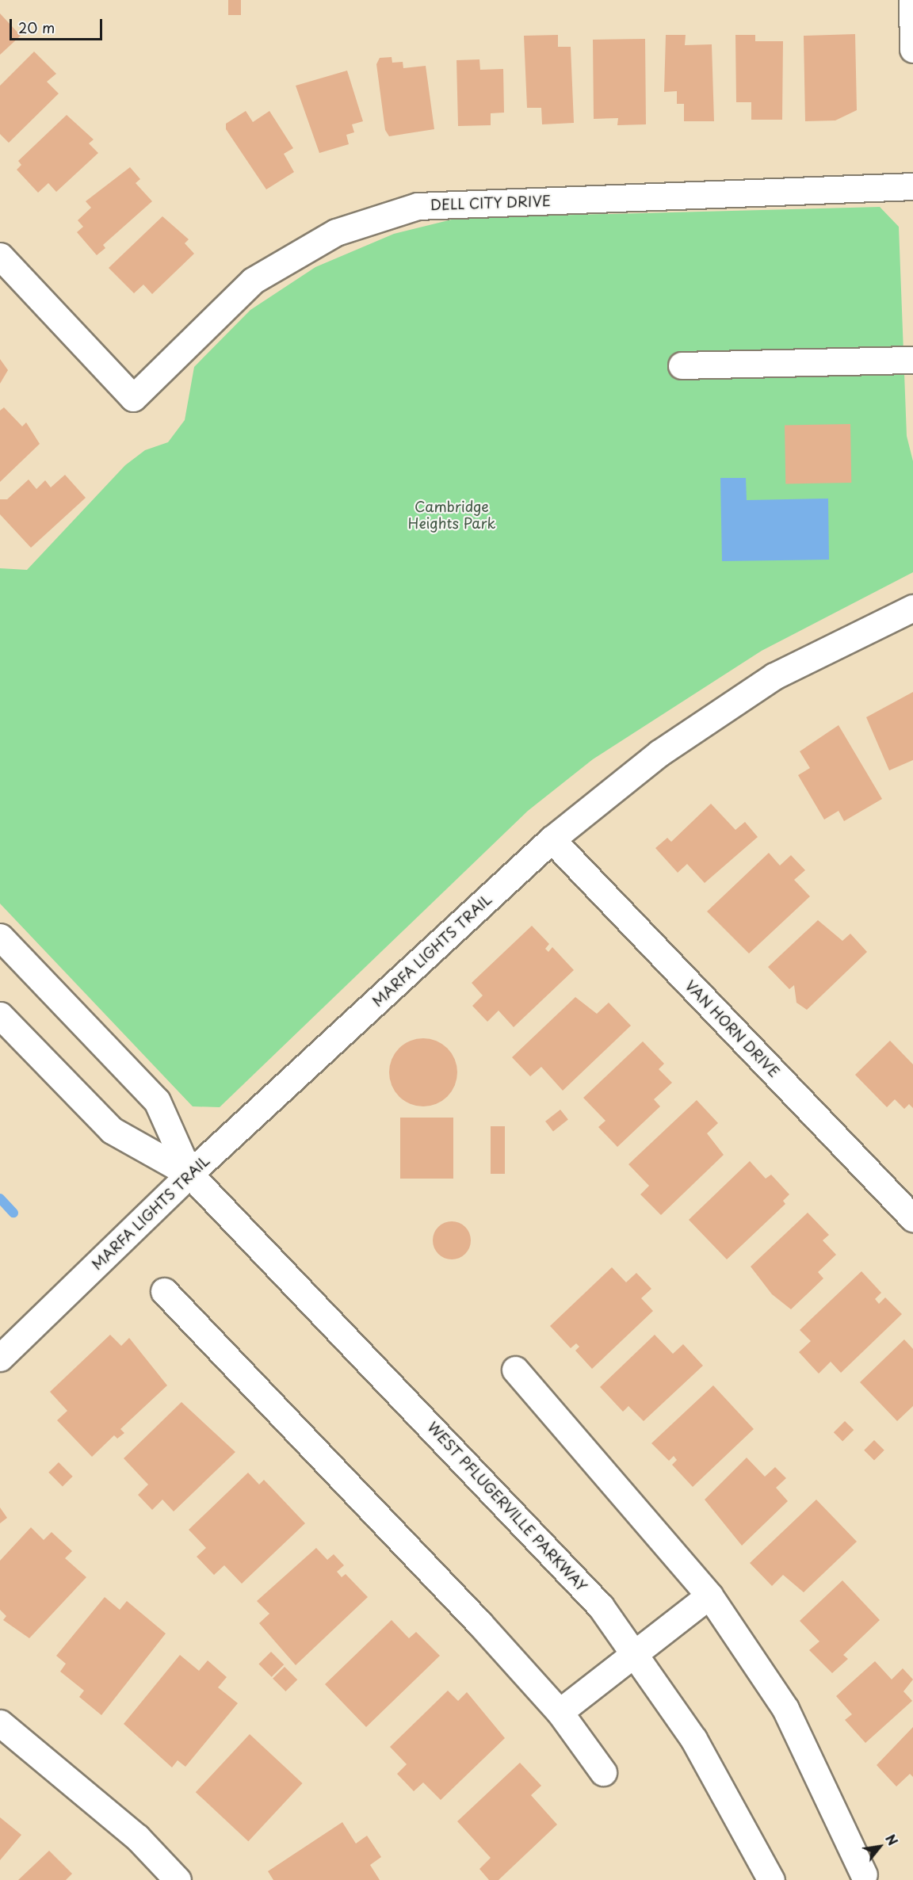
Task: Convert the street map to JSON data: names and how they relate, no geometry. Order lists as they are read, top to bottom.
{
  "streets": {
    "street": [
      "DELL CITY DRIVE",
      "MARFA LIGHTS TRAIL",
      "VAN HORN DRIVE",
      "WEST PFLUGERVILLE PARKWAY"
    ]
  },
  "crossings": [
    ["MARFA LIGHTS TRAIL", "VAN HORN DRIVE"],
    ["MARFA LIGHTS TRAIL", "WEST PFLUGERVILLE PARKWAY"]
  ],
  "parks": ["Cambridge Heights Park"],
  "scale_bar": "20 m",
  "north": "top right"
}
